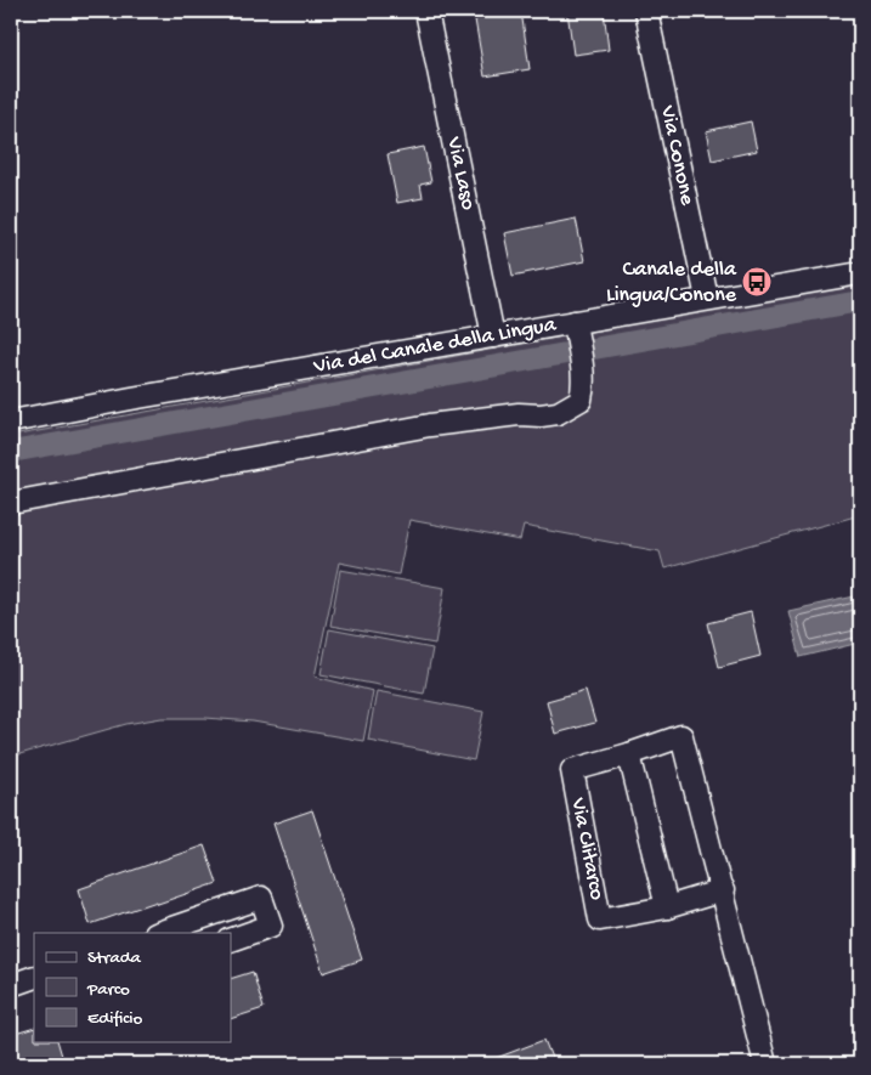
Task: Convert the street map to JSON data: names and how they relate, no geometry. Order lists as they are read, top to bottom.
{
  "streets": {
    "street": [
      "Via Conone",
      "Via Laso",
      "Via del Canale della Lingua",
      "Via Clitarco"
    ]
  },
  "crossings": [
    ["Via Conone", "Via del Canale della Lingua"],
    ["Via Laso", "Via del Canale della Lingua"]
  ],
  "places": {
    "bus stop": ["Canale della Lingua/Conone"]
  },
  "legend": ["Strada", "Parco", "Edificio"]
}
